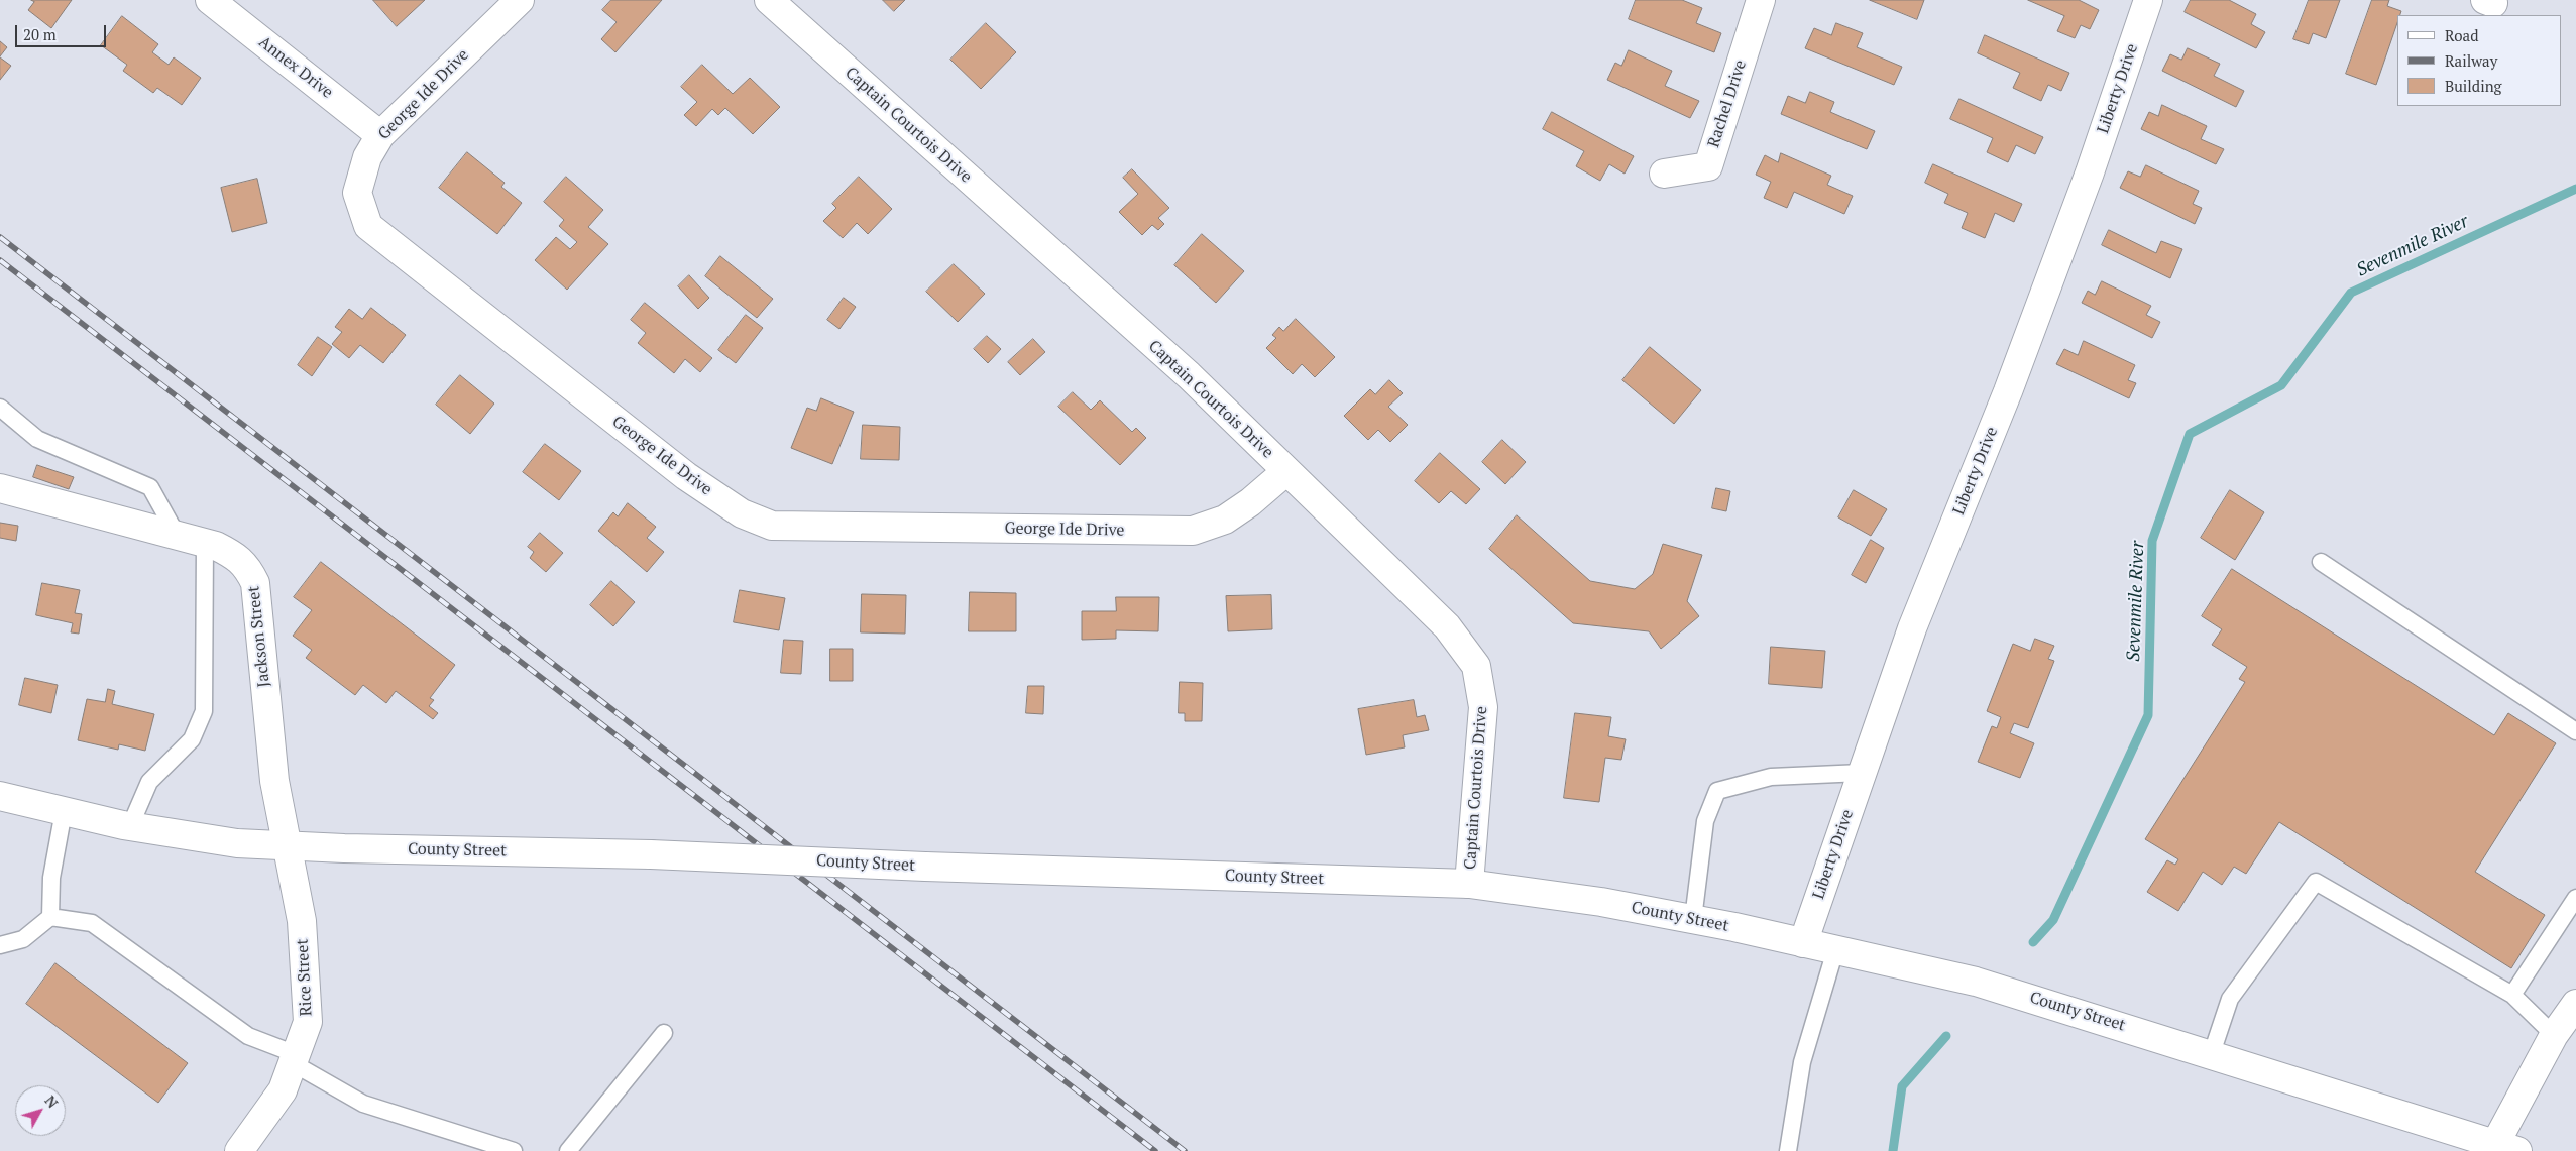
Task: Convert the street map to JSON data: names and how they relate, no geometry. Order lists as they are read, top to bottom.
{
  "streets": {
    "street": [
      "Annex Drive",
      "Liberty Drive",
      "George Ide Drive",
      "Rachel Drive",
      "Captain Courtois Drive",
      "Jackson Street",
      "County Street",
      "Rice Street"
    ]
  },
  "crossings": [
    ["Annex Drive", "George Ide Drive"],
    ["Liberty Drive", "County Street"],
    ["George Ide Drive", "Captain Courtois Drive"],
    ["Captain Courtois Drive", "County Street"],
    ["Jackson Street", "County Street"],
    ["Jackson Street", "Rice Street"],
    ["County Street", "Rice Street"]
  ],
  "water": ["Sevenmile River"],
  "legend": ["Road", "Railway", "Building"],
  "scale_bar": "20 m",
  "north": "top right"
}
